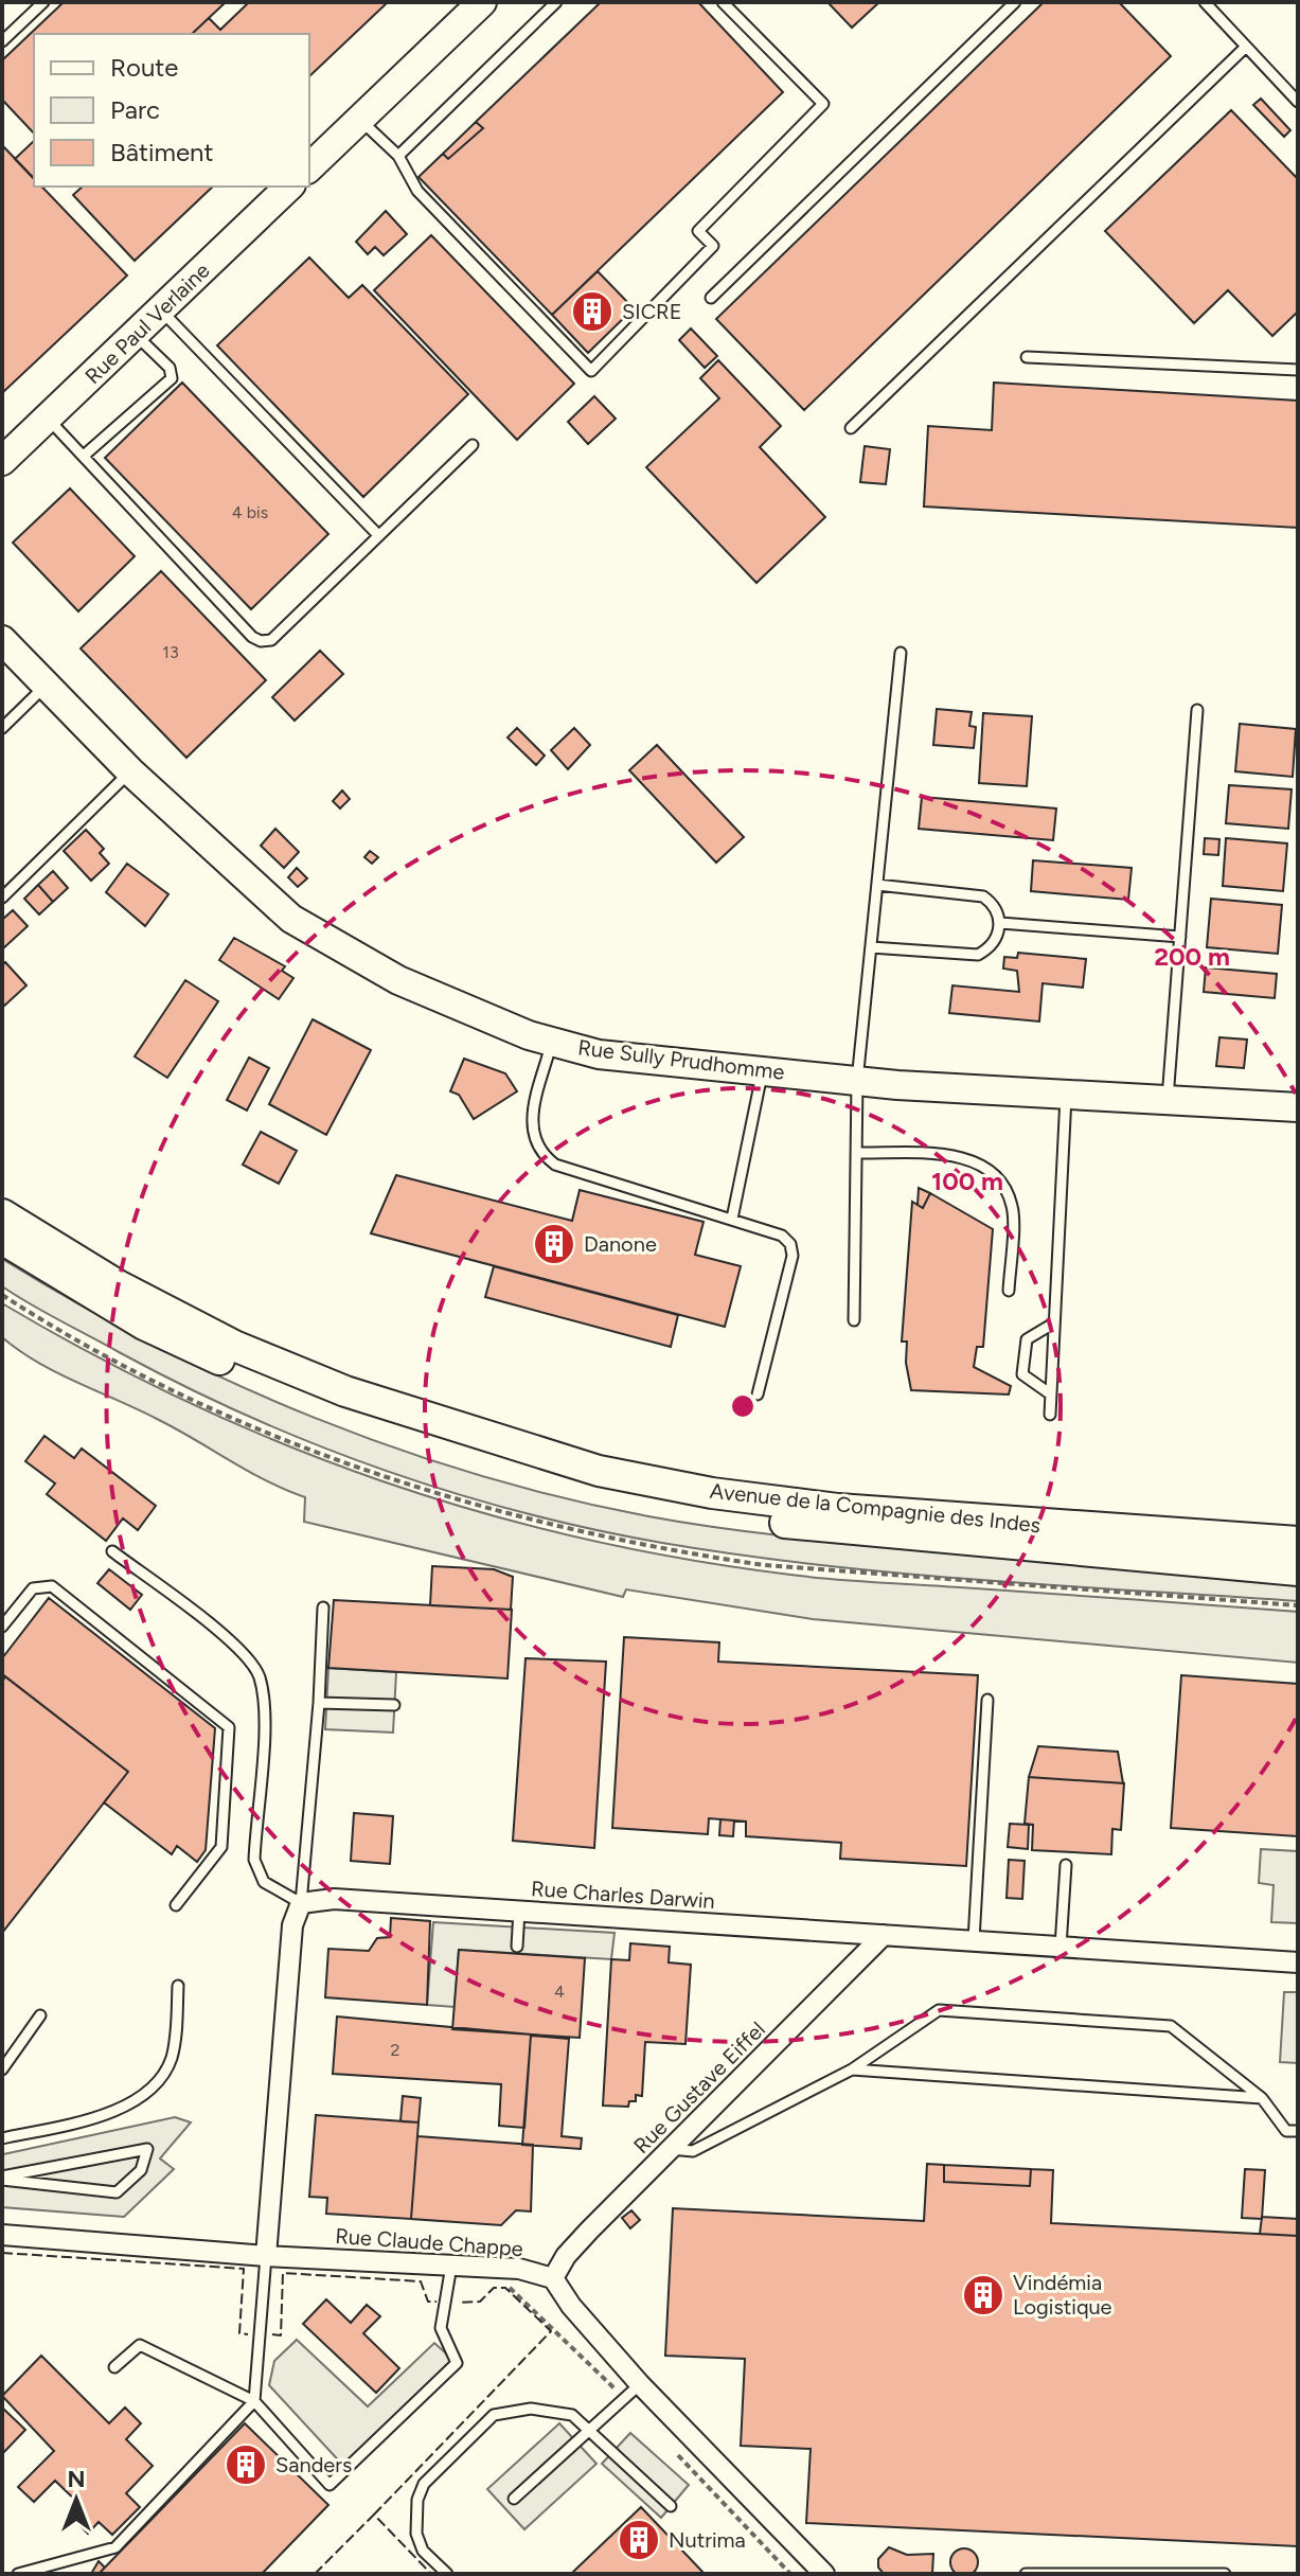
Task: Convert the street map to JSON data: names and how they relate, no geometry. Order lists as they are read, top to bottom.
{
  "streets": {
    "main road": ["Avenue de la Compagnie des Indes"],
    "street": [
      "Rue Paul Verlaine",
      "Rue Sully Prudhomme",
      "Rue Charles Darwin",
      "Rue Gustave Eiffel",
      "Rue Claude Chappe"
    ]
  },
  "crossings": [
    ["Rue Charles Darwin", "Rue Gustave Eiffel"],
    ["Rue Gustave Eiffel", "Rue Claude Chappe"]
  ],
  "places": {
    "building": [
      "SICRE",
      "Danone",
      "Vindémia Logistique",
      "Sanders",
      "Nutrima"
    ]
  },
  "house_numbers": [
    "4 bis",
    "13",
    "4",
    "2"
  ],
  "legend": ["Route", "Parc", "Bâtiment"],
  "north": "top",
  "rings": ["200 m", "100 m"]
}
